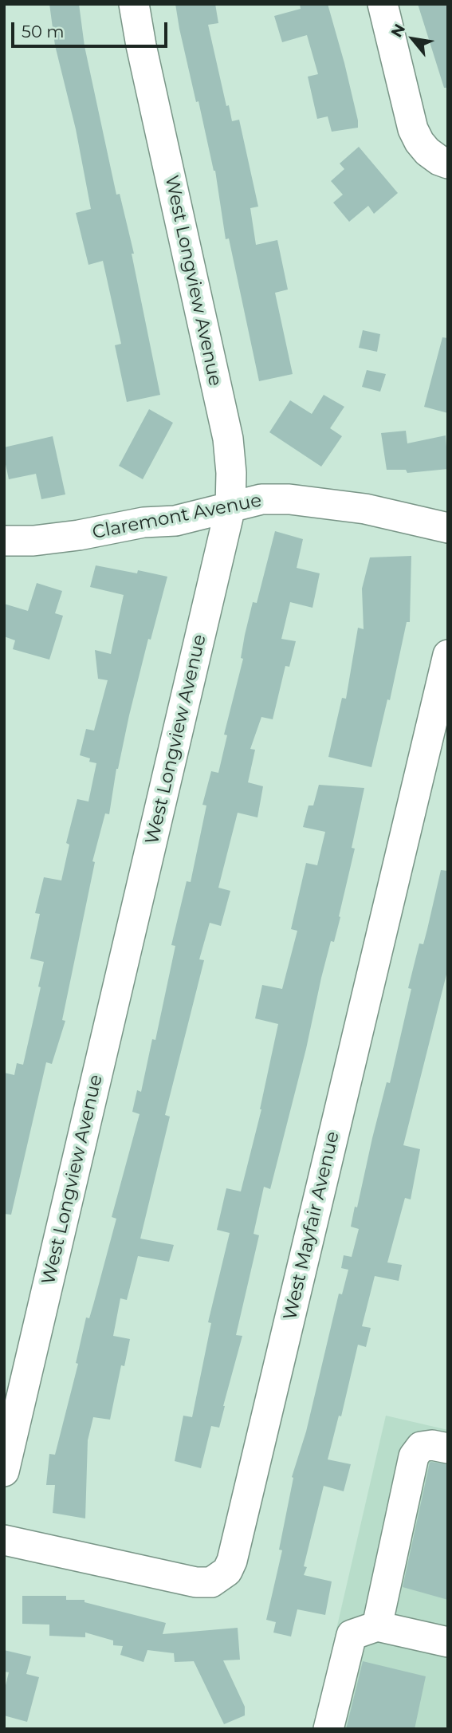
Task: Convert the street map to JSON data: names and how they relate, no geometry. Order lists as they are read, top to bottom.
{
  "streets": {
    "street": ["West Longview Avenue", "Claremont Avenue", "West Mayfair Avenue"]
  },
  "crossings": [
    ["West Longview Avenue", "Claremont Avenue"]
  ],
  "scale_bar": "50 m",
  "north": "top left"
}
